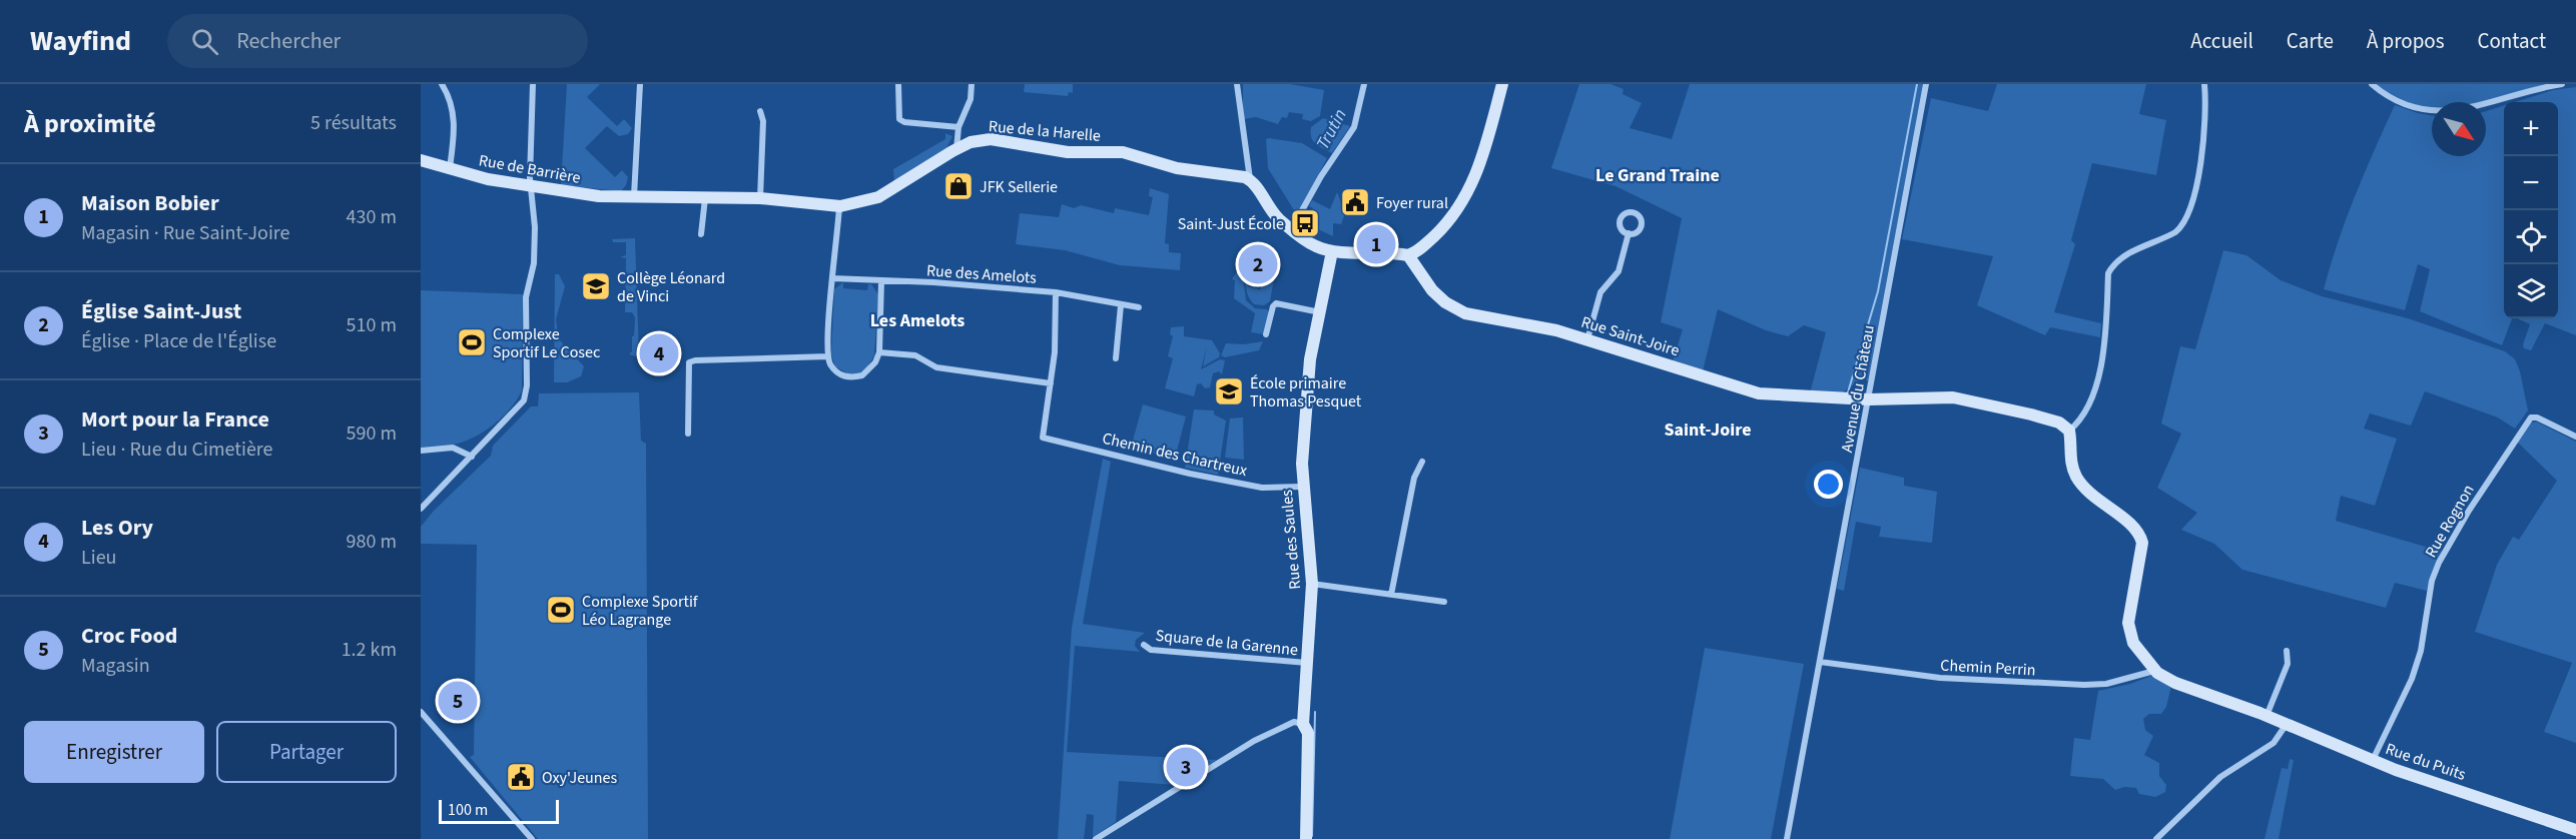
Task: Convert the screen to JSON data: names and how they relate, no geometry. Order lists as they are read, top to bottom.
{
  "streets": {
    "street": [
      "Rue de la Harelle",
      "Rue de Barrière",
      "Rue des Amelots",
      "Rue Saint-Joire",
      "Avenue du Château",
      "Chemin des Chartreux",
      "Rue Rognon",
      "Rue des Saules",
      "Square de la Garenne",
      "Chemin Perrin",
      "Rue du Puits"
    ]
  },
  "crossings": [
    ["Rue de la Harelle", "Rue de Barrière"],
    ["Rue des Amelots", "Chemin des Chartreux"],
    ["Rue Saint-Joire", "Avenue du Château"],
    ["Avenue du Château", "Chemin Perrin"],
    ["Chemin des Chartreux", "Rue des Saules"],
    ["Rue Rognon", "Rue du Puits"],
    ["Rue des Saules", "Square de la Garenne"],
    ["Chemin Perrin", "Rue du Puits"]
  ],
  "districts": ["Le Grand Traine", "Les Amelots", "Saint-Joire"],
  "water": ["Trutin"],
  "places": {
    "shop": ["JFK Sellerie"],
    "public building": ["Foyer rural", "Oxy'Jeunes"],
    "bus stop": ["Saint-Just École"],
    "school or university": ["Collège Léonard de Vinci", "École primaire Thomas Pesquet"],
    "sports": ["Complexe Sportif Le Cosec", "Complexe Sportif Léo Lagrange"]
  },
  "scale_bar": "100 m",
  "north": "bottom right",
  "page": {
    "header": "Wayfind",
    "search": "Rechercher",
    "nav": [
      "Accueil",
      "Carte",
      "À propos",
      "Contact"
    ],
    "heading": ["À proximité", "5 résultats"],
    "map_buttons": ["+", "−"],
    "list": [
      {
        "mark": "1",
        "name": "Maison Bobier",
        "note": "Magasin · Rue Saint-Joire",
        "value": "430 m"
      },
      {
        "mark": "2",
        "name": "Église Saint-Just",
        "note": "Église · Place de l'Église",
        "value": "510 m"
      },
      {
        "mark": "3",
        "name": "Mort pour la France",
        "note": "Lieu · Rue du Cimetière",
        "value": "590 m"
      },
      {
        "mark": "4",
        "name": "Les Ory",
        "note": "Lieu",
        "value": "980 m"
      },
      {
        "mark": "5",
        "name": "Croc Food",
        "note": "Magasin",
        "value": "1.2 km"
      }
    ],
    "pins": [
      "1",
      "2",
      "4",
      "5",
      "3"
    ],
    "buttons": ["Enregistrer", "Partager"],
    "scale": "100 m"
  }
}
